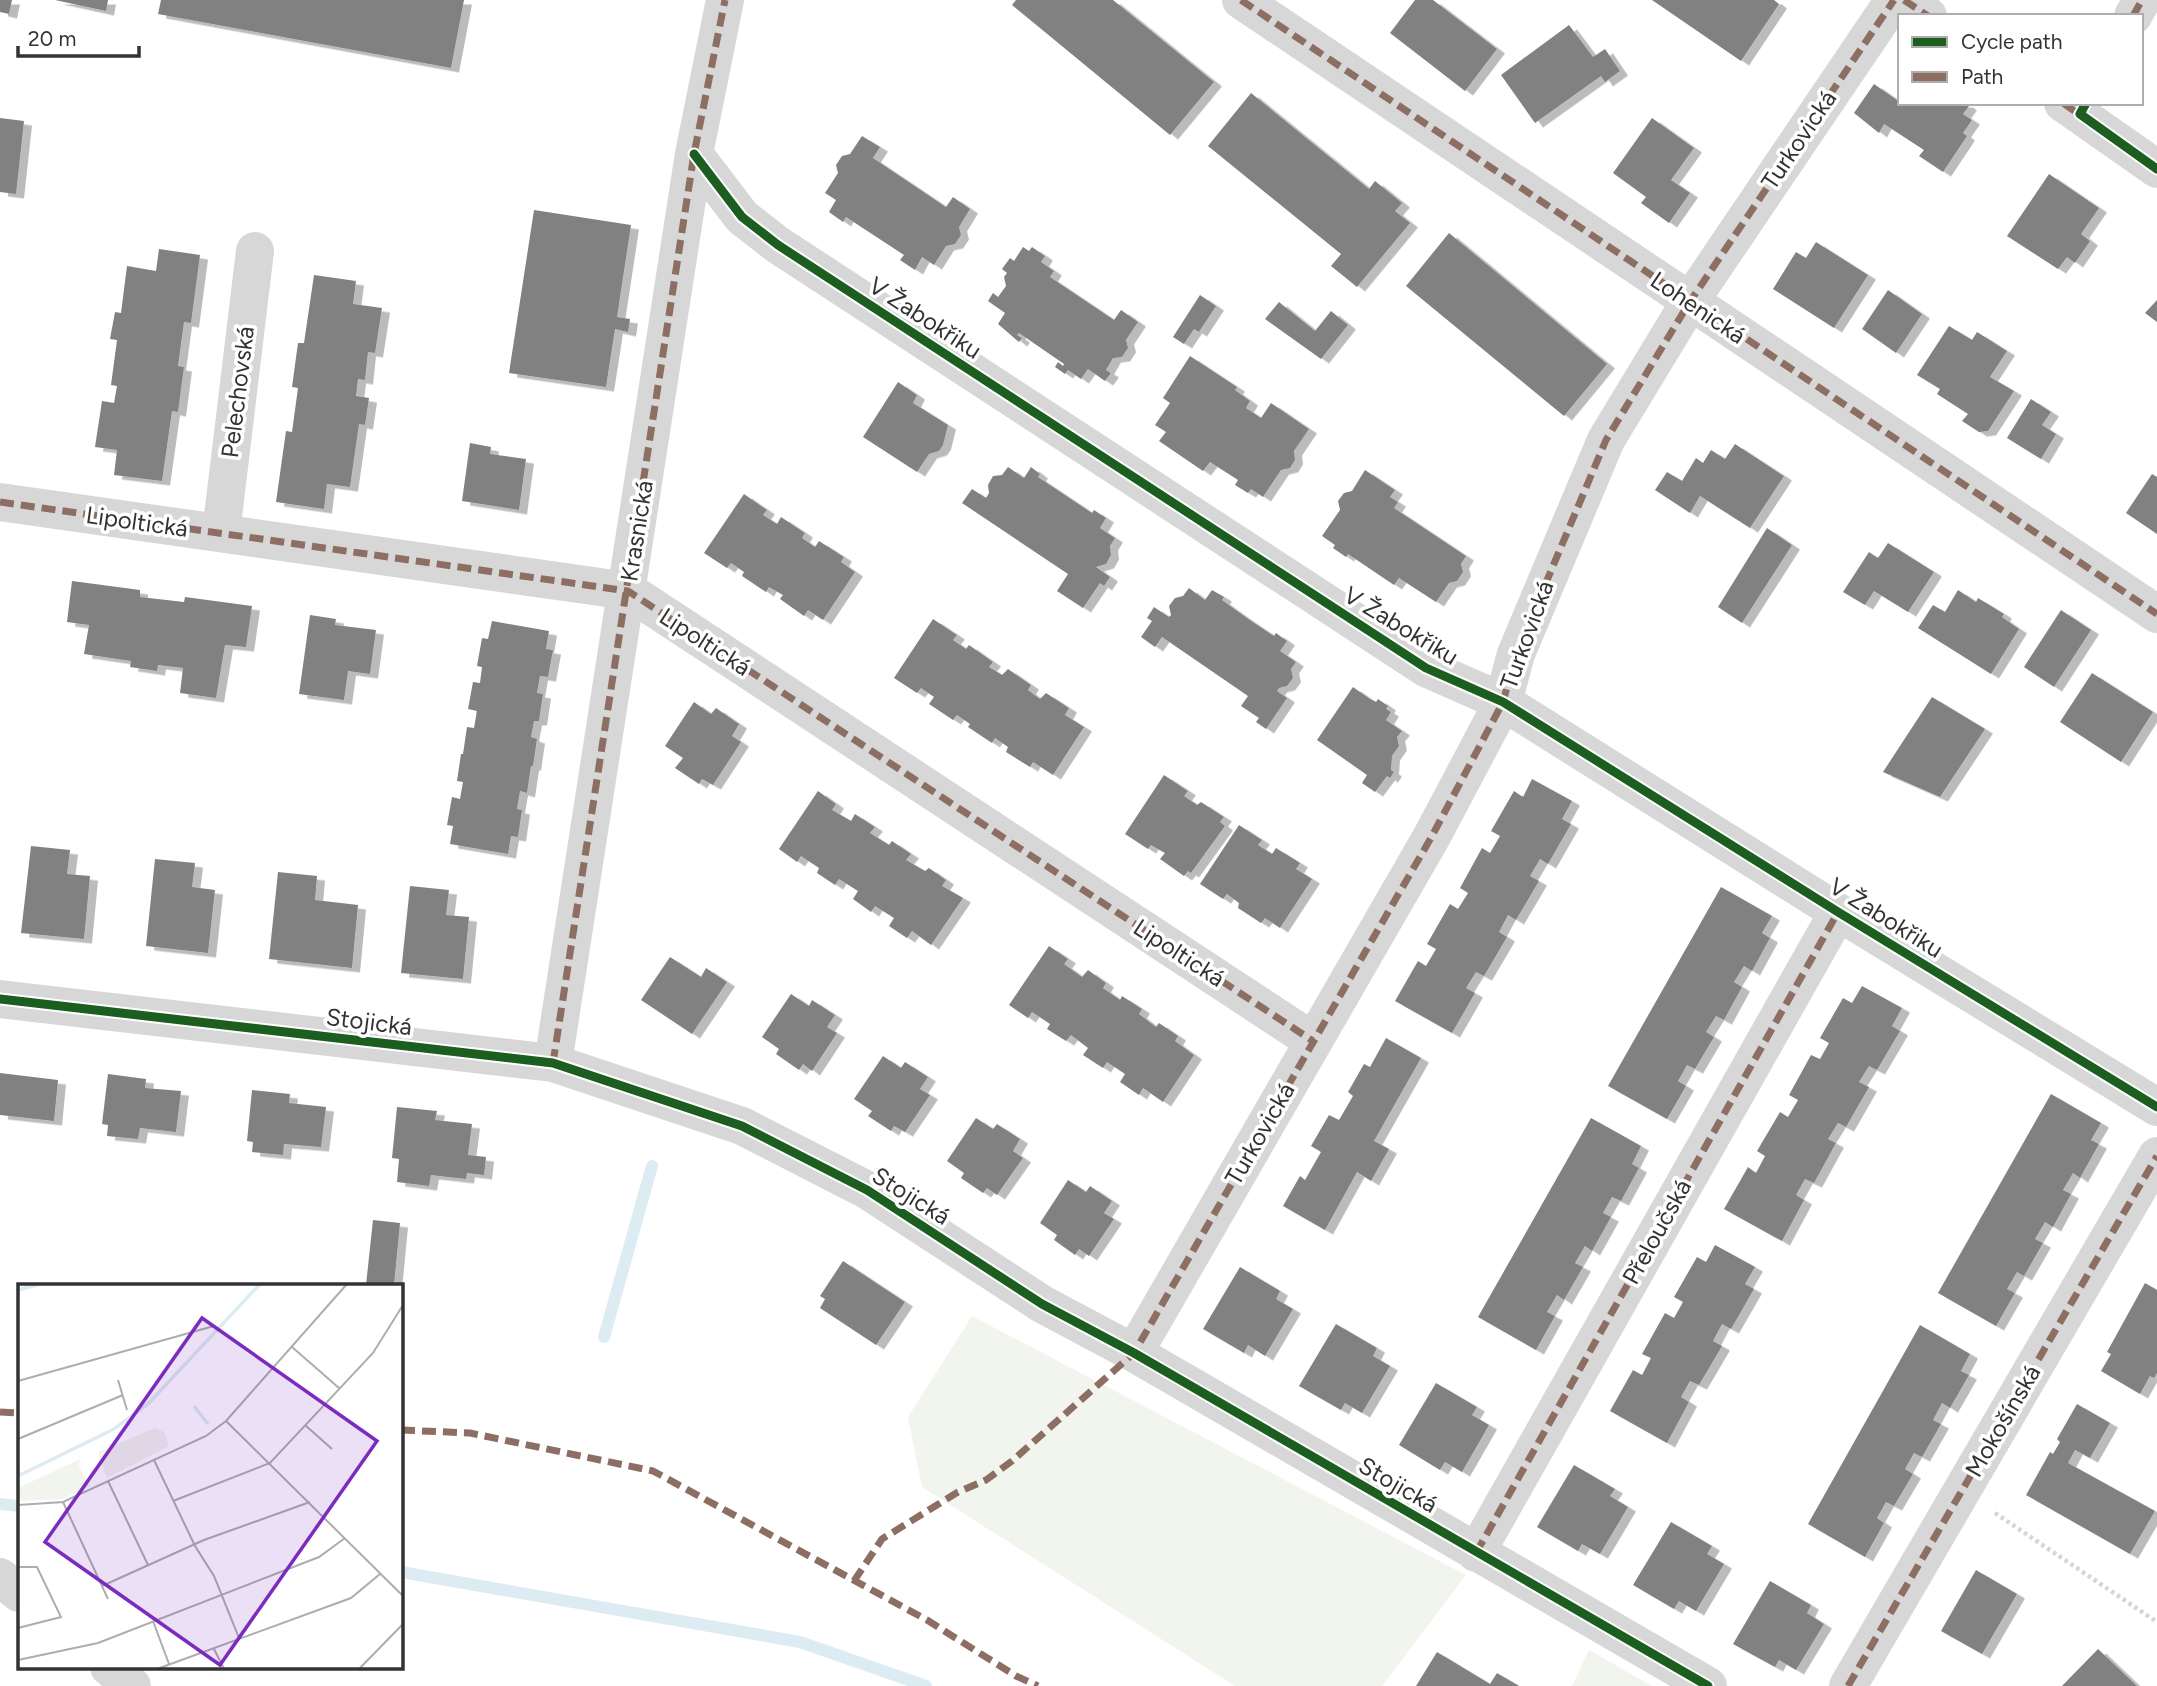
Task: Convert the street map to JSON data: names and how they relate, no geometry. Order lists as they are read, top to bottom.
{
  "streets": {
    "street": [
      "Turkovická",
      "Lohenická",
      "V Žabokřiku",
      "Pelechovská",
      "Lipoltická",
      "Krasnická",
      "Stojická",
      "Přeloučská",
      "Mokošínská"
    ]
  },
  "crossings": [
    ["Turkovická", "Lohenická"],
    ["Turkovická", "V Žabokřiku"],
    ["Turkovická", "Lipoltická"],
    ["Turkovická", "Stojická"],
    ["V Žabokřiku", "Krasnická"],
    ["V Žabokřiku", "Přeloučská"],
    ["Pelechovská", "Lipoltická"],
    ["Lipoltická", "Krasnická"],
    ["Krasnická", "Stojická"],
    ["Stojická", "Přeloučská"]
  ],
  "legend": ["Cycle path", "Path"],
  "scale_bar": "20 m"
}
